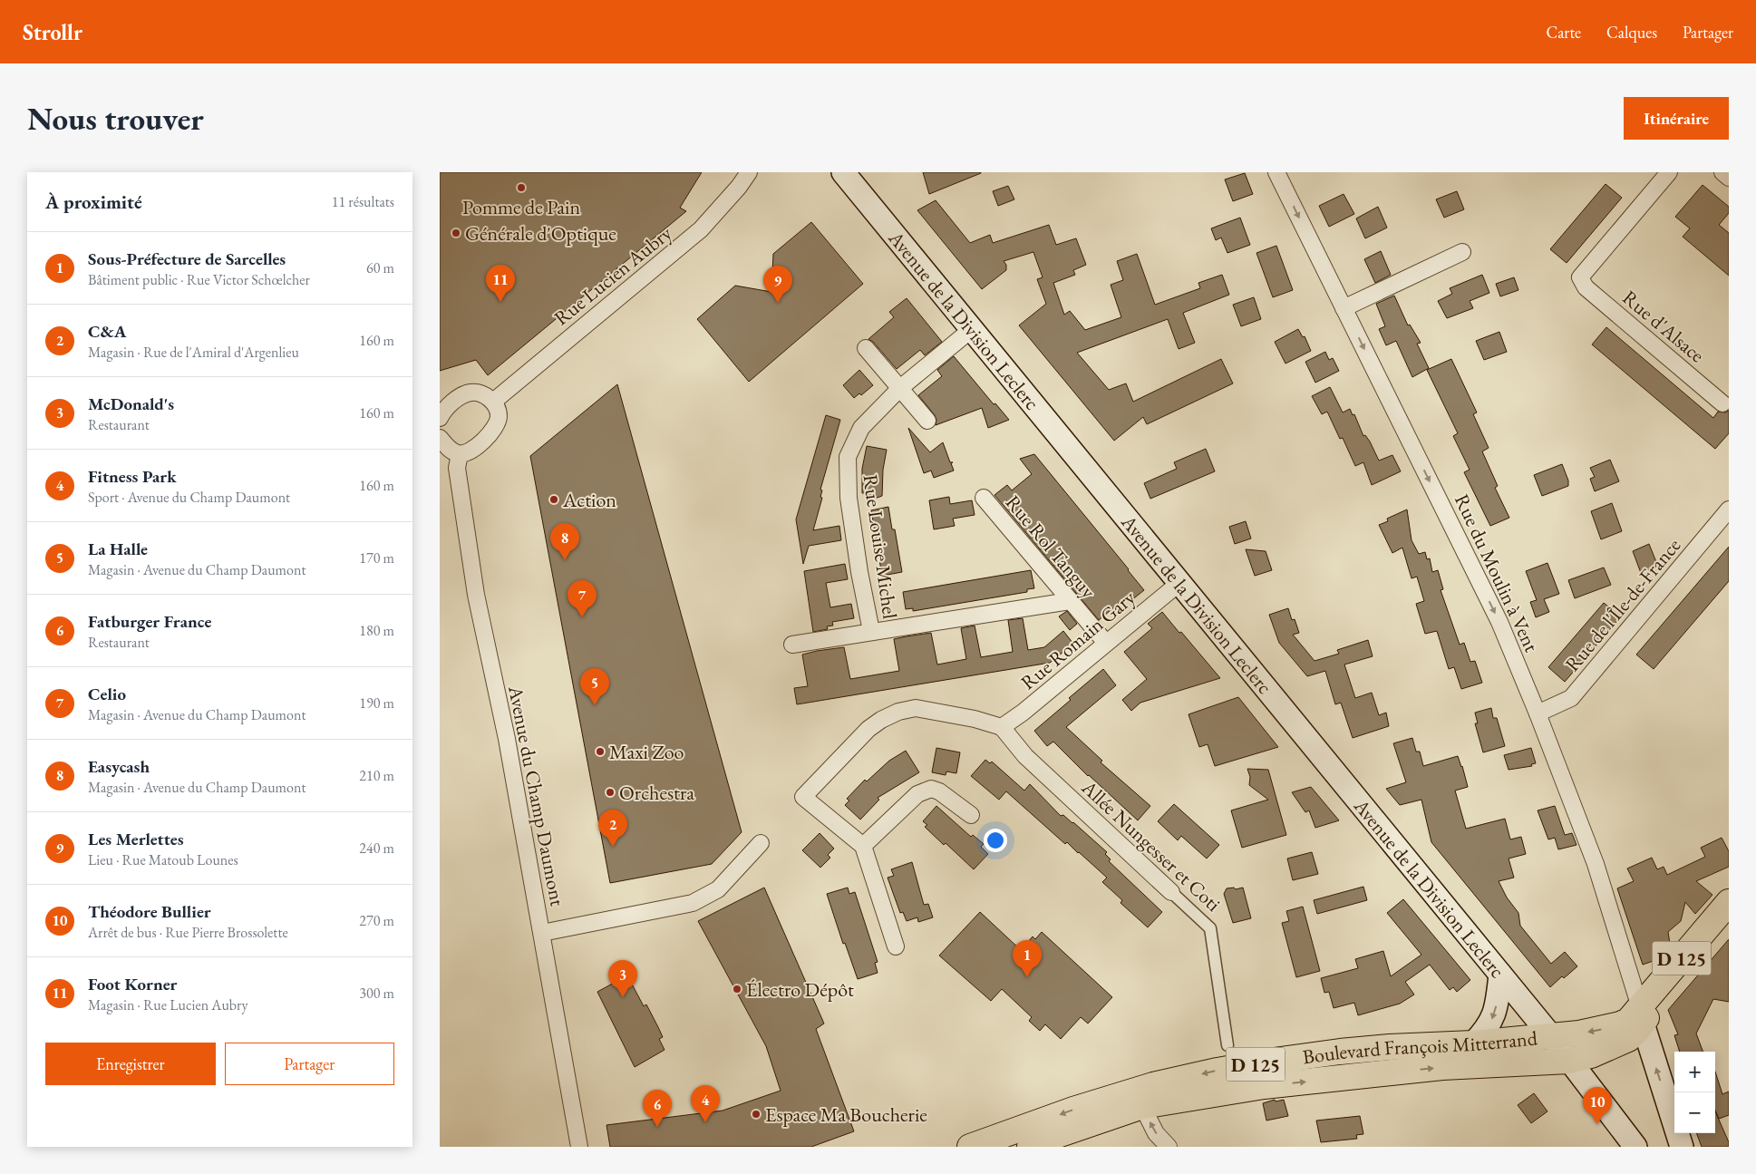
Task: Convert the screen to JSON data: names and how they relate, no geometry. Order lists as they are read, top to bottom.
{
  "streets": {
    "main road": ["Avenue de la Division Leclerc", "D 125", "Boulevard François Mitterrand"],
    "street": [
      "Rue Lucien Aubry",
      "Rue d'Alsace",
      "Rue Louise Michel",
      "Rue Rol Tanguy",
      "Rue du Moulin à Vent",
      "Rue de l'Île-de-France",
      "Rue Romain Gary",
      "Avenue du Champ Daumont",
      "Allée Nungesser et Coti"
    ]
  },
  "crossings": [
    ["Avenue de la Division Leclerc", "Rue Louise Michel"],
    ["Avenue de la Division Leclerc", "Rue Romain Gary"],
    ["Avenue de la Division Leclerc", "Boulevard François Mitterrand"],
    ["Rue Rol Tanguy", "Rue Romain Gary"],
    ["Rue du Moulin à Vent", "Rue de l'Île-de-France"],
    ["Rue du Moulin à Vent", "D 125"],
    ["Rue du Moulin à Vent", "Boulevard François Mitterrand"],
    ["Rue Romain Gary", "Allée Nungesser et Coti"],
    ["D 125", "Boulevard François Mitterrand"]
  ],
  "one_way": ["Rue du Moulin à Vent"],
  "places": [
    "Pomme de Pain",
    "Générale d'Optique",
    "Action",
    "Maxi Zoo",
    "Orchestra",
    "Électro Dépôt",
    "Espace Ma Boucherie"
  ],
  "page": {
    "header": "Strollr",
    "nav": ["Carte", "Calques", "Partager"],
    "buttons": [
      "Itinéraire",
      ["Enregistrer", "Partager"]
    ],
    "title": "Nous trouver",
    "heading": ["À proximité", "11 résultats"],
    "list": [
      {
        "mark": "1",
        "name": "Sous-Préfecture de Sarcelles",
        "note": "Bâtiment public · Rue Victor Schœlcher",
        "value": "60 m"
      },
      {
        "mark": "2",
        "name": "C&A",
        "note": "Magasin · Rue de l'Amiral d'Argenlieu",
        "value": "160 m"
      },
      {
        "mark": "3",
        "name": "McDonald's",
        "note": "Restaurant",
        "value": "160 m"
      },
      {
        "mark": "4",
        "name": "Fitness Park",
        "note": "Sport · Avenue du Champ Daumont",
        "value": "160 m"
      },
      {
        "mark": "5",
        "name": "La Halle",
        "note": "Magasin · Avenue du Champ Daumont",
        "value": "170 m"
      },
      {
        "mark": "6",
        "name": "Fatburger France",
        "note": "Restaurant",
        "value": "180 m"
      },
      {
        "mark": "7",
        "name": "Celio",
        "note": "Magasin · Avenue du Champ Daumont",
        "value": "190 m"
      },
      {
        "mark": "8",
        "name": "Easycash",
        "note": "Magasin · Avenue du Champ Daumont",
        "value": "210 m"
      },
      {
        "mark": "9",
        "name": "Les Merlettes",
        "note": "Lieu · Rue Matoub Lounes",
        "value": "240 m"
      },
      {
        "mark": "10",
        "name": "Théodore Bullier",
        "note": "Arrêt de bus · Rue Pierre Brossolette",
        "value": "270 m"
      },
      {
        "mark": "11",
        "name": "Foot Korner",
        "note": "Magasin · Rue Lucien Aubry",
        "value": "300 m"
      }
    ],
    "pins": [
      "11",
      "9",
      "8",
      "7",
      "5",
      "2",
      "1",
      "3",
      "4",
      "10",
      "6"
    ],
    "map_buttons": ["+", "−"]
  }
}
